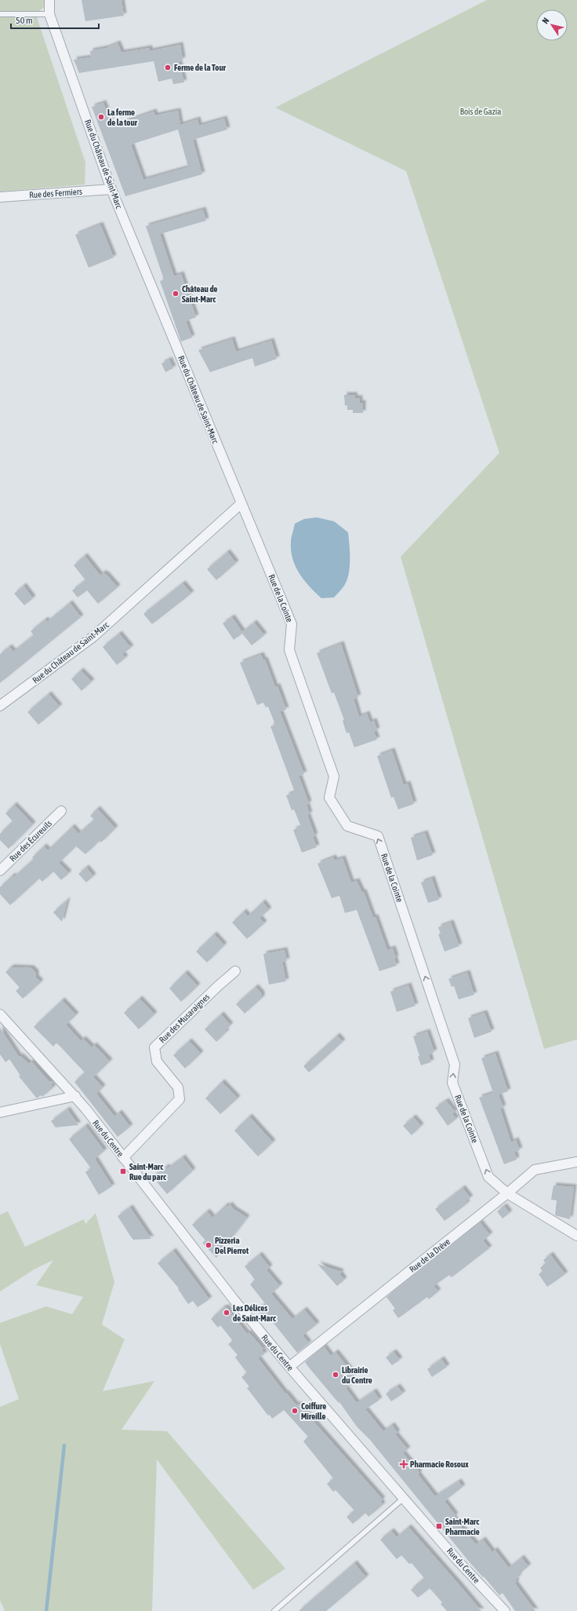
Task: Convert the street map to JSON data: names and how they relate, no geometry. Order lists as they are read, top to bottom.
{
  "streets": {
    "street": [
      "Rue du Château de Saint-Marc",
      "Rue des Fermiers",
      "Rue de la Cointe",
      "Rue des Écureuils",
      "Rue des Musaraignes",
      "Rue du Centre",
      "Rue de la Drève"
    ]
  },
  "crossings": [
    ["Rue du Château de Saint-Marc", "Rue des Fermiers"],
    ["Rue du Château de Saint-Marc", "Rue de la Cointe"],
    ["Rue de la Cointe", "Rue de la Drève"],
    ["Rue des Musaraignes", "Rue du Centre"],
    ["Rue du Centre", "Rue de la Drève"]
  ],
  "one_way": ["Rue de la Cointe"],
  "parks": ["Bois de Gazia"],
  "places": {
    "other": [
      "Ferme de la Tour",
      "La ferme de la tour",
      "Château de Saint-Marc",
      "Pizzeria Del Pierrot",
      "Les Délices de Saint-Marc",
      "Librairie du Centre",
      "Coiffure Mireille"
    ],
    "transit": ["Saint-Marc Rue du parc", "Saint-Marc Pharmacie"],
    "health": ["Pharmacie Rosoux"]
  },
  "scale_bar": "50 m",
  "north": "top left"
}
